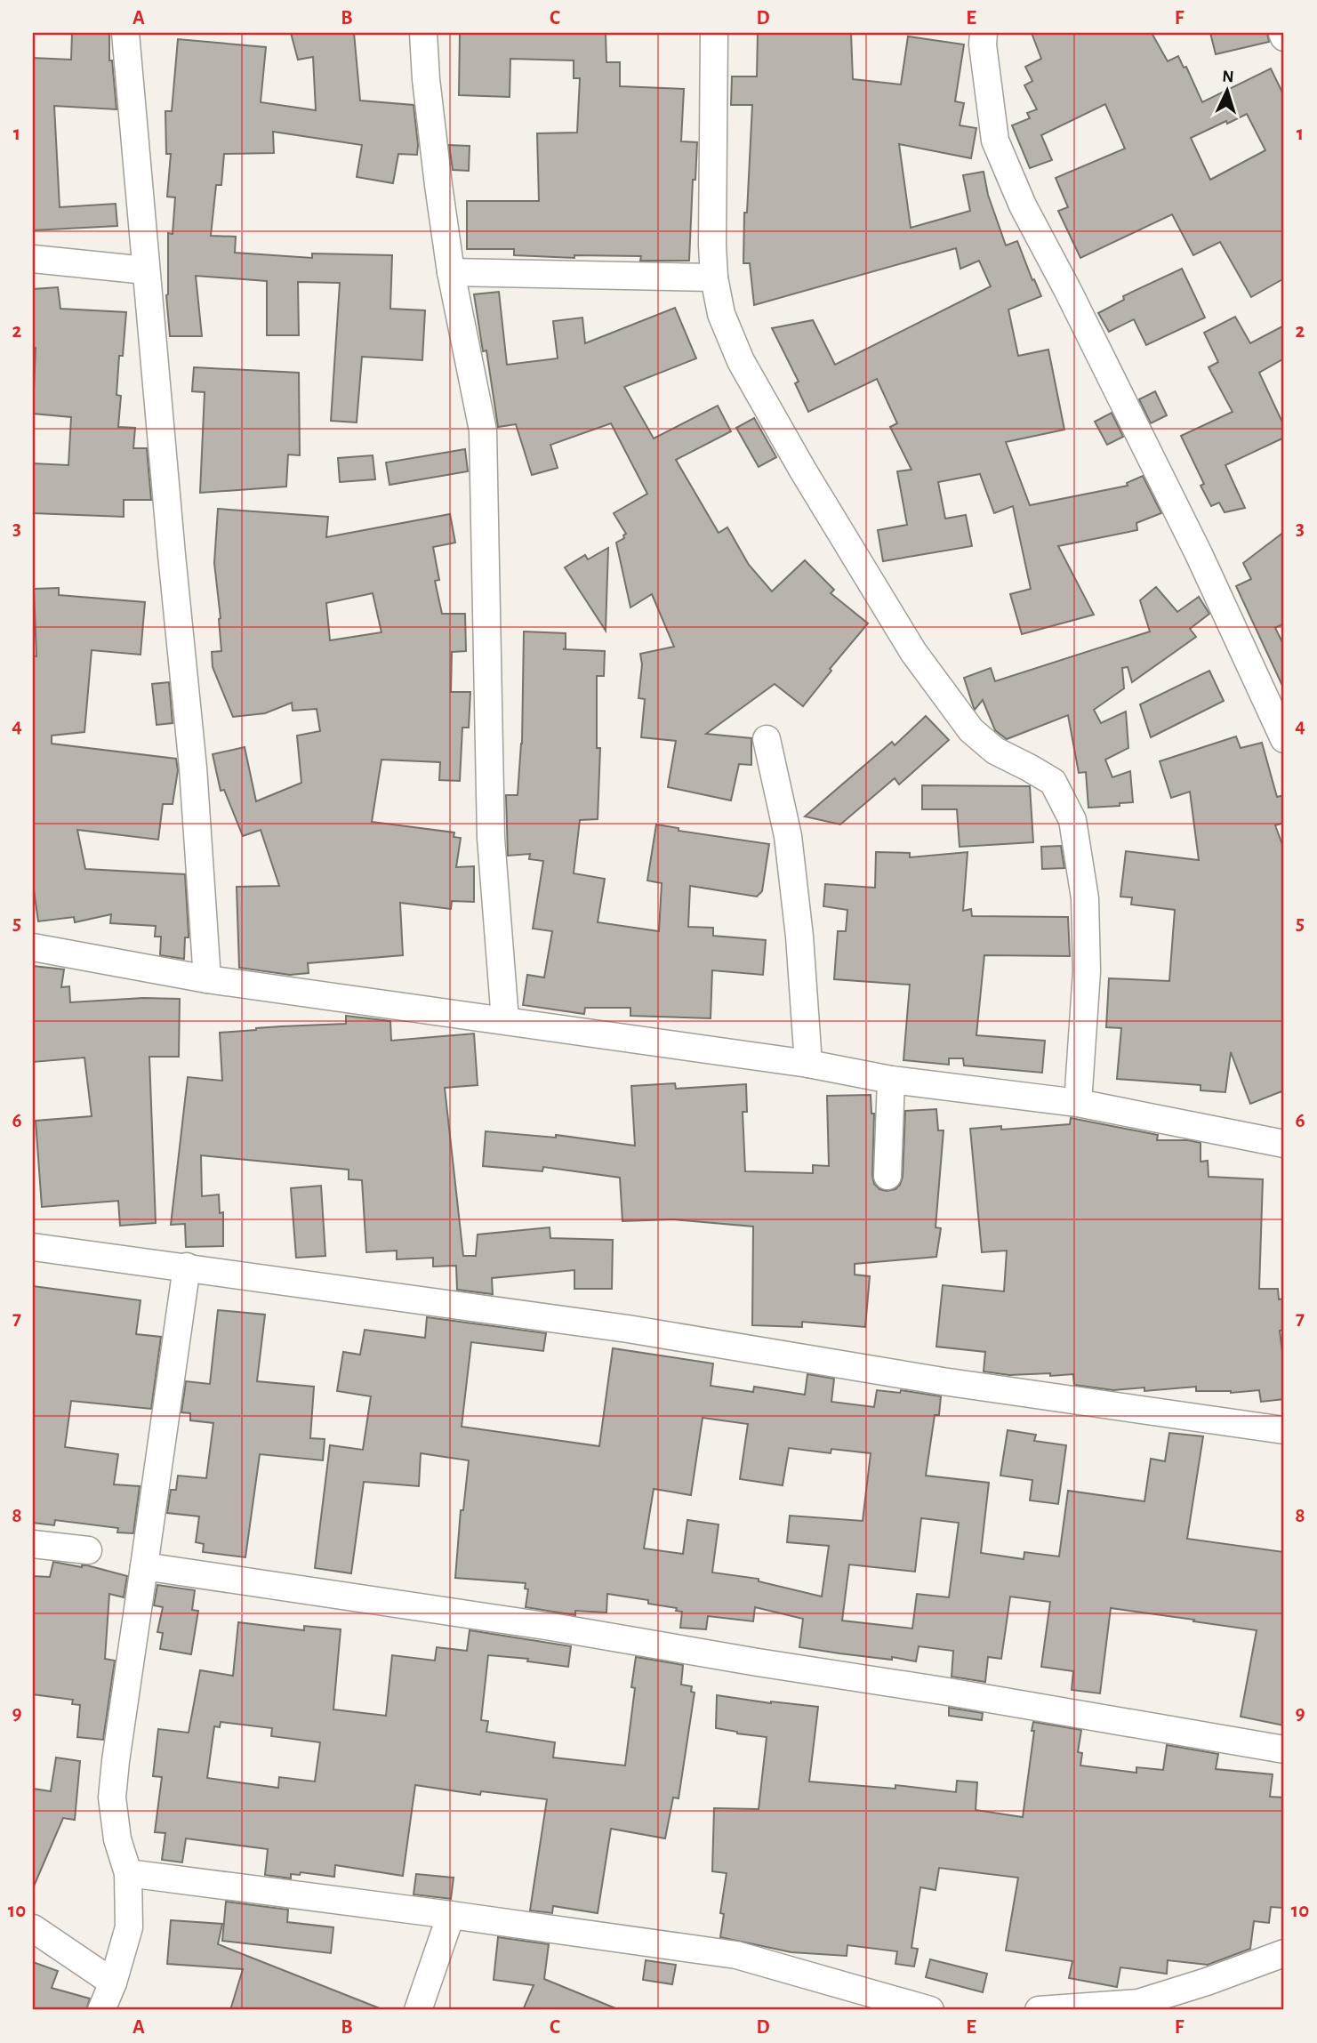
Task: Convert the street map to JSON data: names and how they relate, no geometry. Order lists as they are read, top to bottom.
{
  "north": "top",
  "grid": {
    "columns": [
      "A",
      "B",
      "C",
      "D",
      "E",
      "F"
    ],
    "rows": [
      "1",
      "2",
      "3",
      "4",
      "5",
      "6",
      "7",
      "8",
      "9",
      "10"
    ]
  }
}
